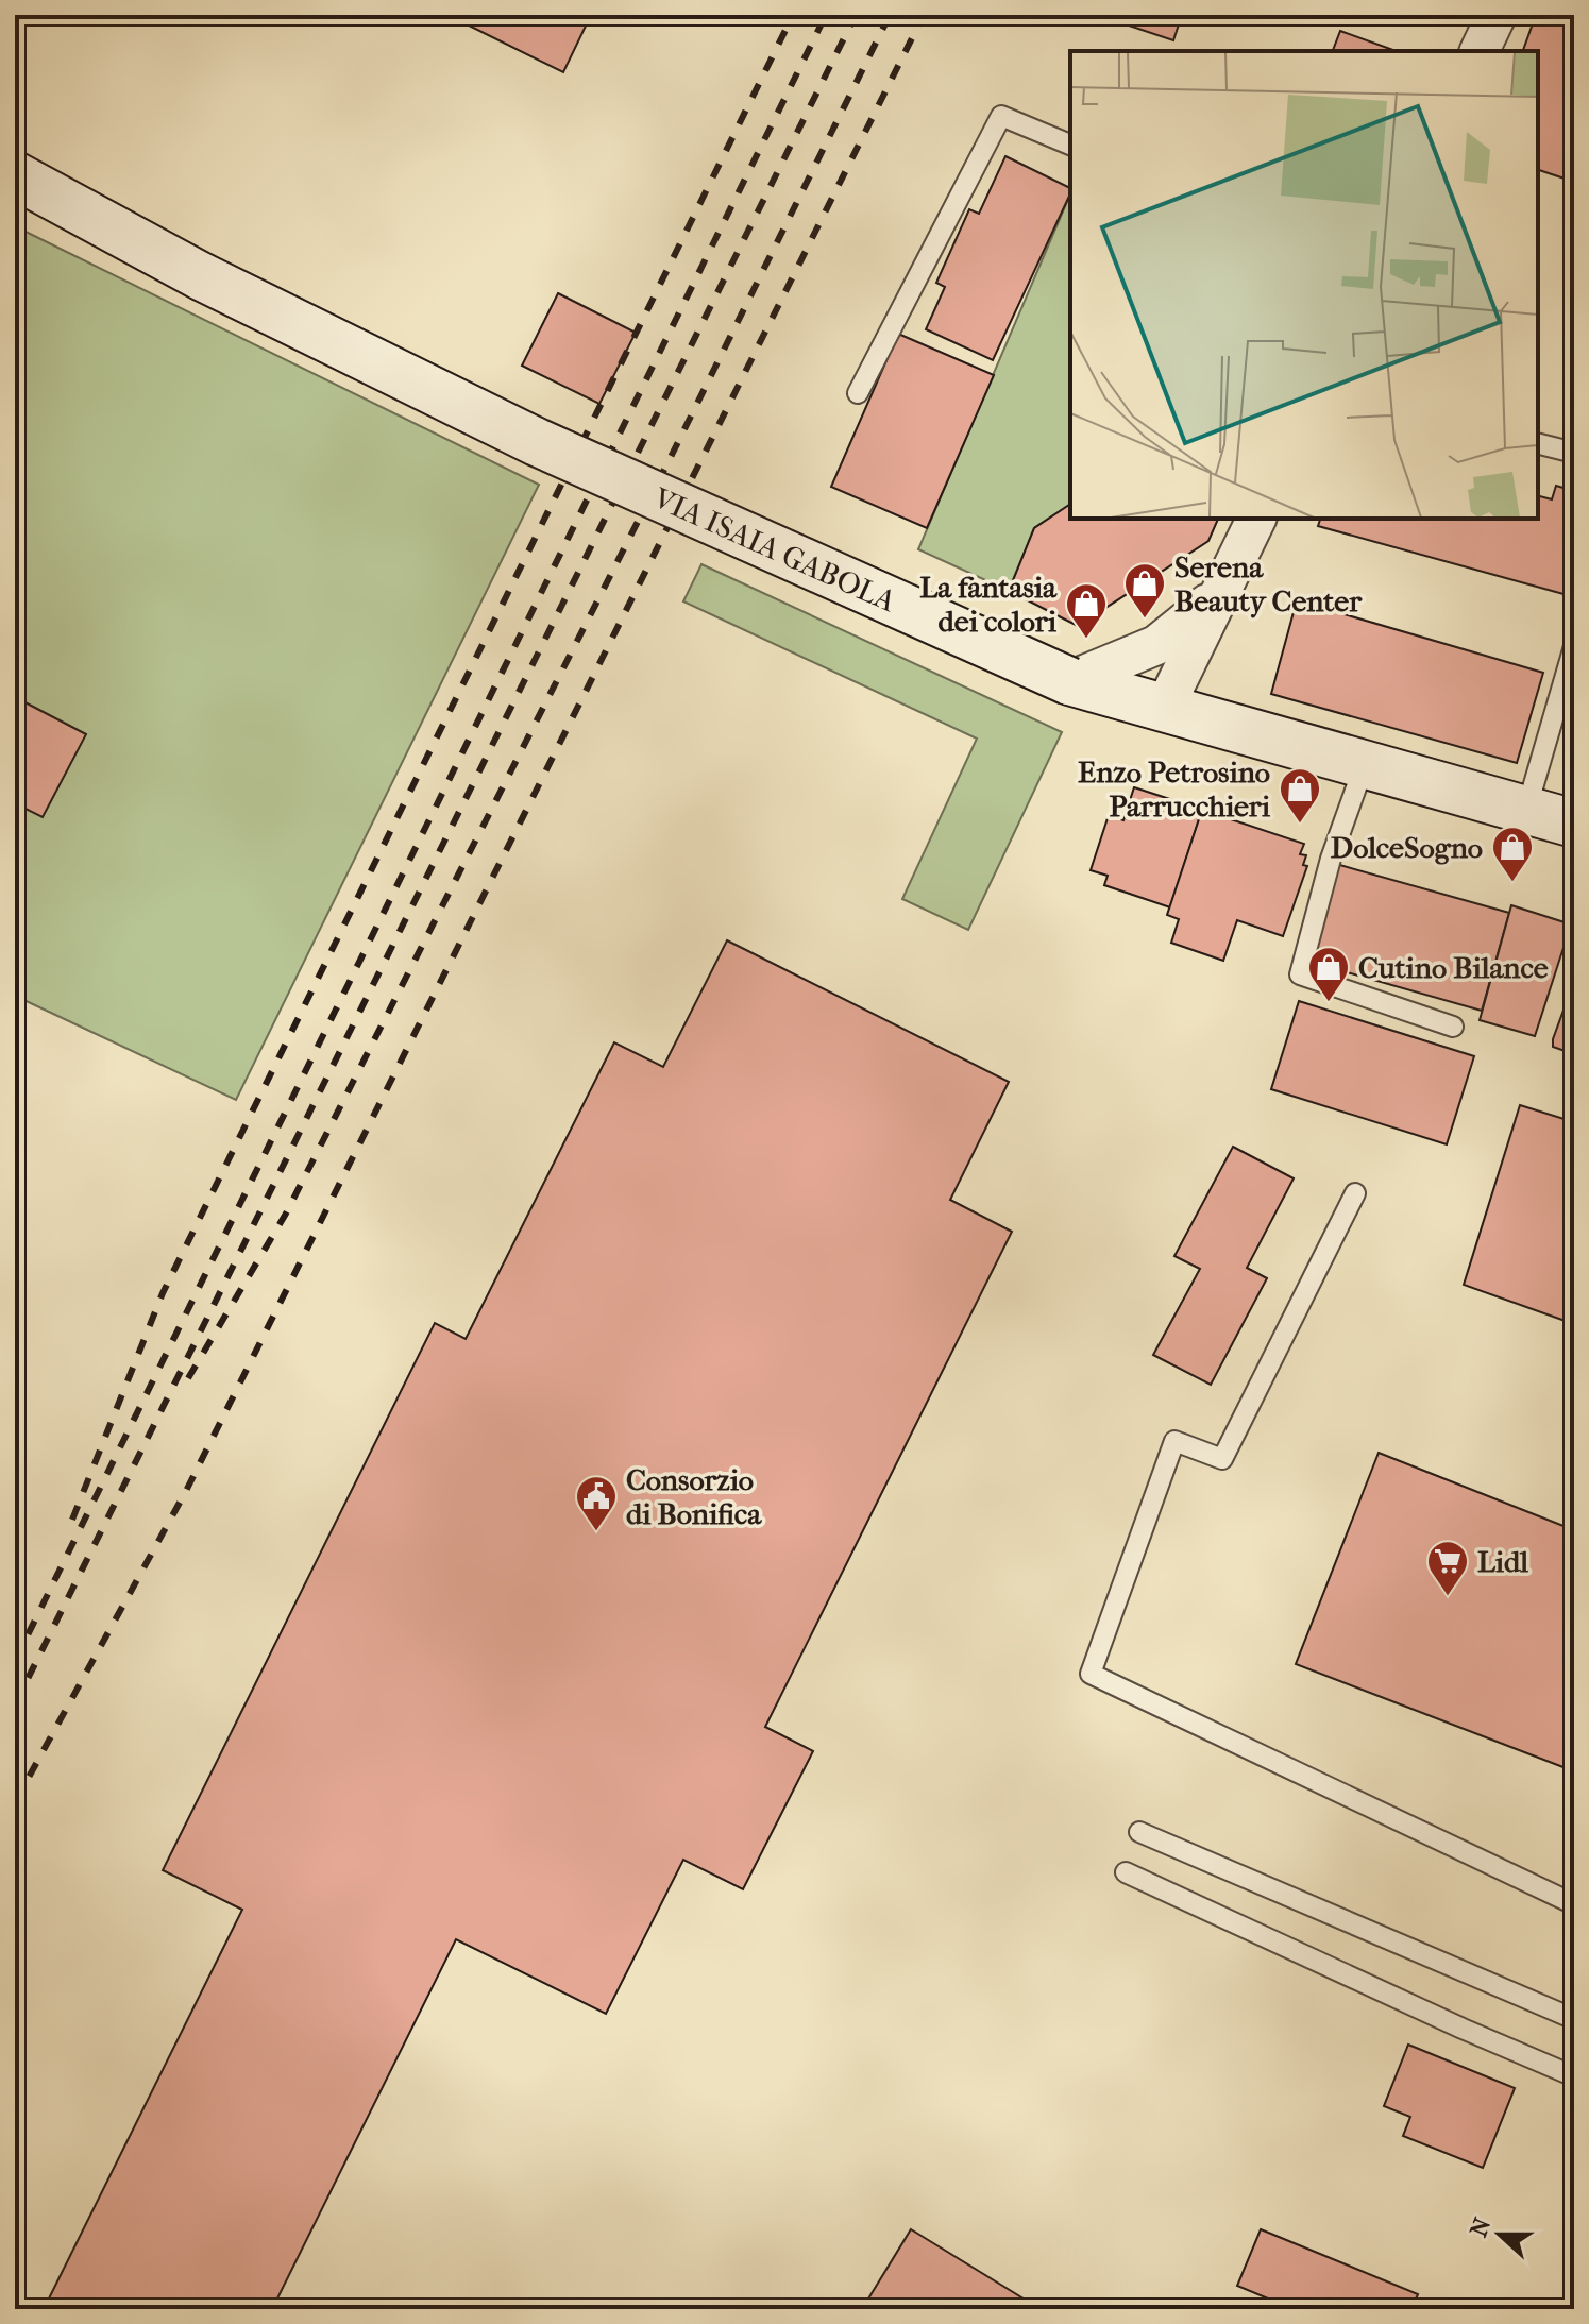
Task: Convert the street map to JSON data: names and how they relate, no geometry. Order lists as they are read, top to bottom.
{
  "streets": {
    "street": ["VIA ISAIA GABOLA"]
  },
  "places": {
    "shop": [
      "Serena Beauty Center",
      "La fantasia dei colori",
      "Enzo Petrosino Parrucchieri",
      "DolceSogno",
      "Cutino Bilance"
    ],
    "public building": ["Consorzio di Bonifica"],
    "supermarket": ["Lidl"]
  },
  "north": "left"
}
